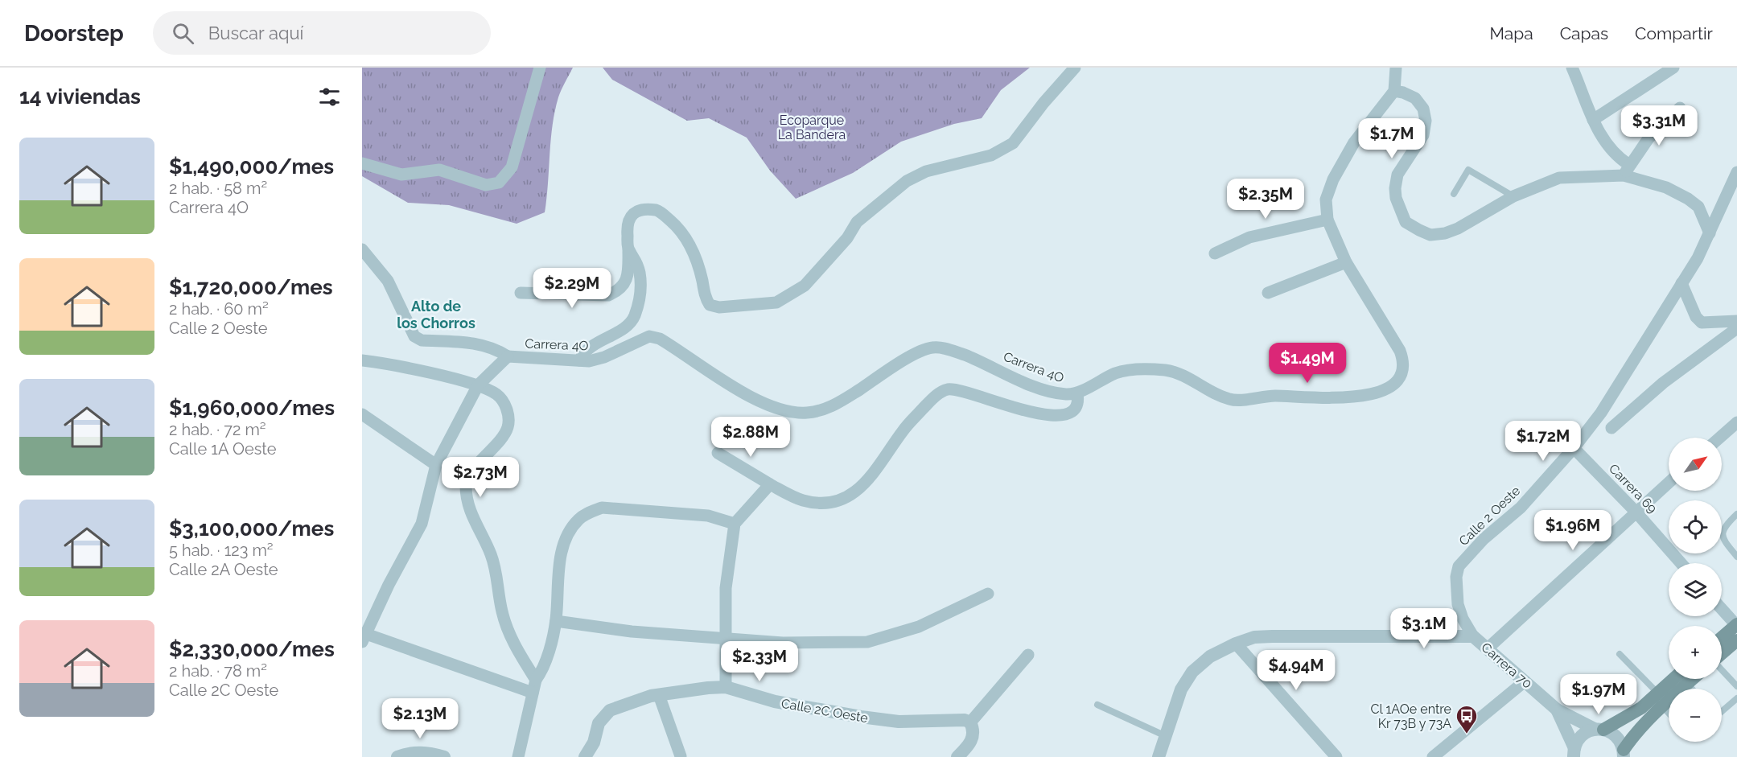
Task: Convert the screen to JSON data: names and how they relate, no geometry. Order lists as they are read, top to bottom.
{
  "streets": {
    "street": [
      "Carrera 4O",
      "Carrera 69",
      "Calle 2 Oeste",
      "Carrera 70",
      "Calle 2C Oeste"
    ]
  },
  "crossings": [
    ["Carrera 69", "Calle 2 Oeste"],
    ["Calle 2 Oeste", "Carrera 70"]
  ],
  "districts": ["Alto de los Chorros"],
  "parks": ["Ecoparque La Bandera"],
  "places": {
    "bus stop": ["Cl 1AOe entre Kr 73B y 73A"]
  },
  "north": "top right",
  "page": {
    "header": "Doorstep",
    "search": "Buscar aquí",
    "nav": ["Mapa", "Capas", "Compartir"],
    "heading": "14 viviendas",
    "price": [
      "$3.31M",
      "$1.7M",
      "$2.35M",
      "$2.29M",
      "$1.49M",
      "$2.88M",
      "$1.72M",
      "$2.73M",
      "$1.96M",
      "$3.1M",
      "$2.33M",
      "$4.94M",
      "$1.97M",
      "$2.13M"
    ],
    "list": [
      {
        "name": "$1,490,000/mes",
        "note": "2 hab. · 58 m² · Carrera 4O"
      },
      {
        "name": "$1,720,000/mes",
        "note": "2 hab. · 60 m² · Calle 2 Oeste"
      },
      {
        "name": "$1,960,000/mes",
        "note": "2 hab. · 72 m² · Calle 1A Oeste"
      },
      {
        "name": "$3,100,000/mes",
        "note": "5 hab. · 123 m² · Calle 2A Oeste"
      },
      {
        "name": "$2,330,000/mes",
        "note": "2 hab. · 78 m² · Calle 2C Oeste"
      }
    ],
    "map_buttons": ["+", "−"]
  }
}
